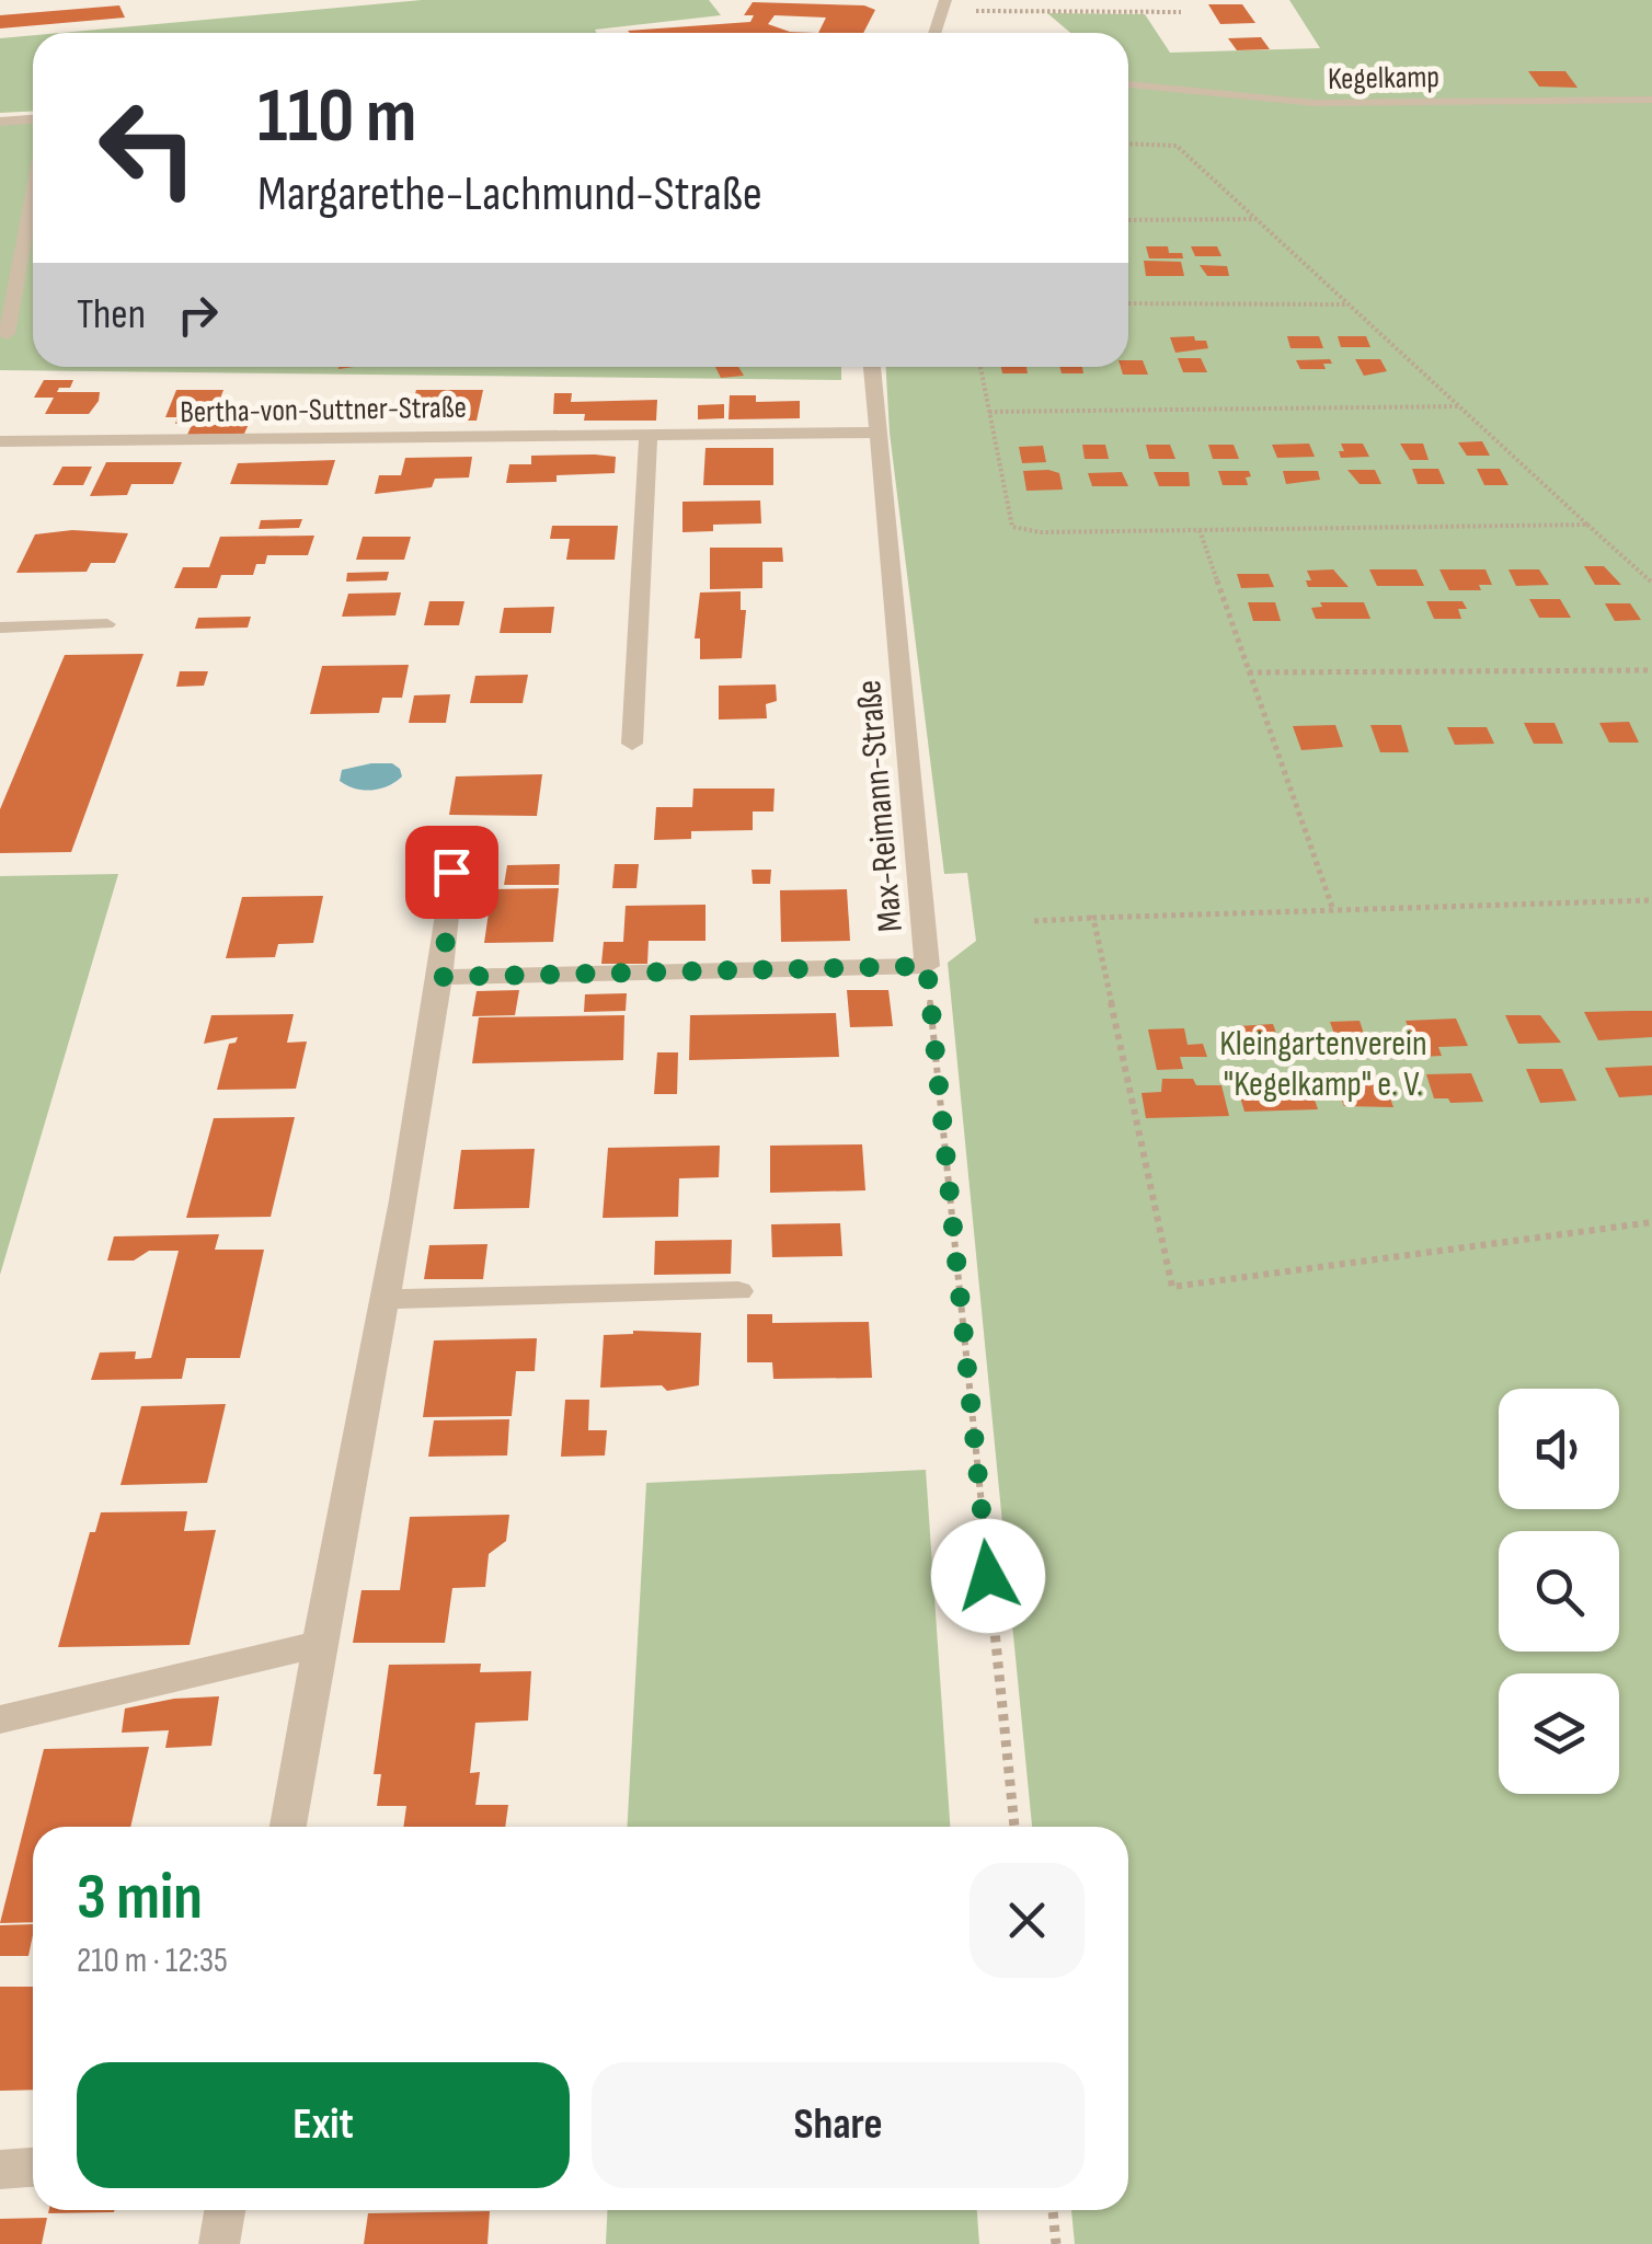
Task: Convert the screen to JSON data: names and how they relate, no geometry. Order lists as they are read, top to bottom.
{
  "streets": {
    "street": ["Bertha-von-Suttner-Straße", "Max-Reimann-Straße"],
    "lane": ["Kegelkamp"]
  },
  "crossings": [
    ["Bertha-von-Suttner-Straße", "Max-Reimann-Straße"]
  ],
  "parks": ["Kleingartenverein \"Kegelkamp\" e. V."],
  "page": {
    "turn": ["110 m", "Margarethe-Lachmund-Straße"],
    "then": "Then",
    "heading": ["3 min", "210 m · 12:35"],
    "buttons": ["Exit", "Share"]
  }
}
